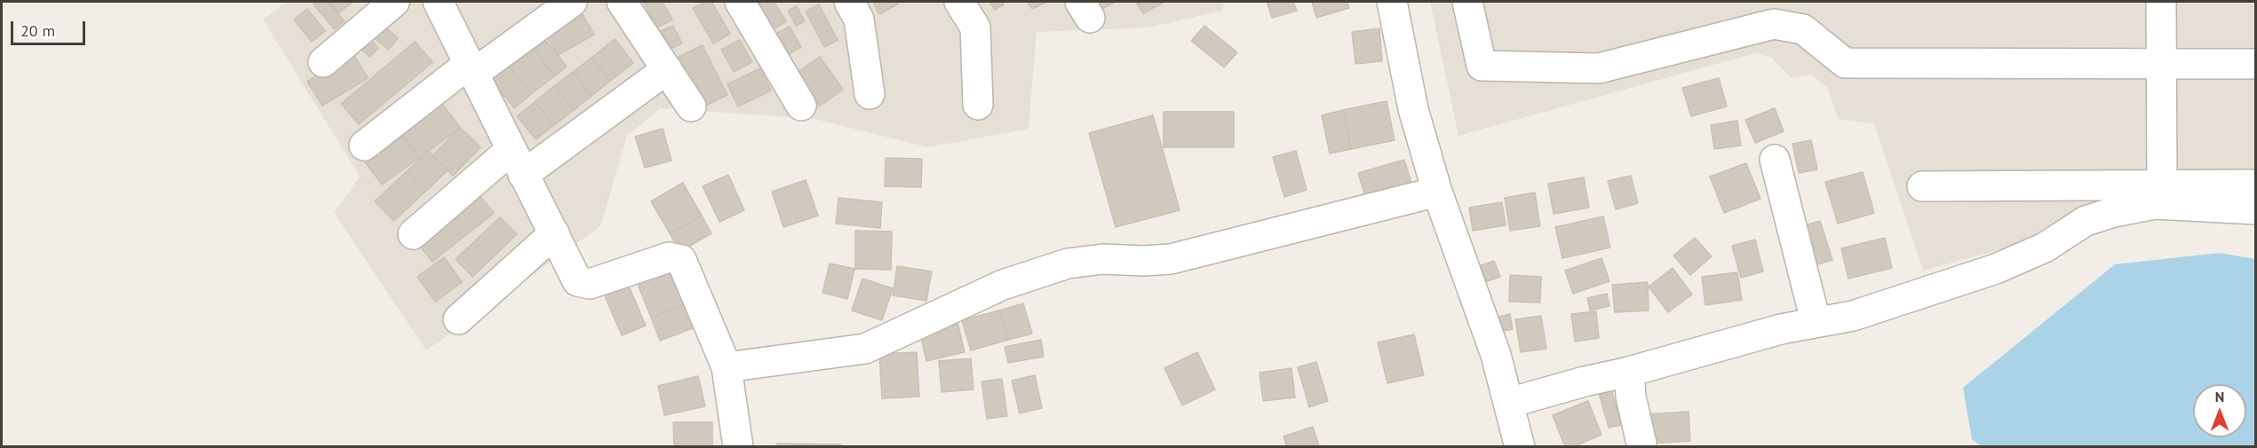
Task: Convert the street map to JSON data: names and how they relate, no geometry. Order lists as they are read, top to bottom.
{
  "scale_bar": "20 m",
  "north": "top"
}
